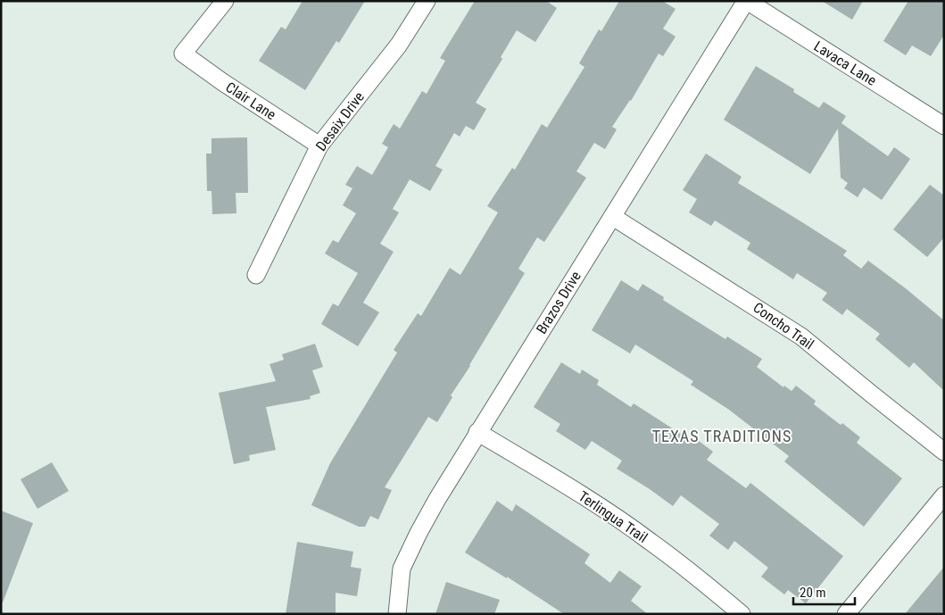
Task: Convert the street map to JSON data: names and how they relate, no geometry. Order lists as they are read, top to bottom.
{
  "streets": {
    "street": [
      "Lavaca Lane",
      "Clair Lane",
      "Desaix Drive",
      "Brazos Drive",
      "Concho Trail",
      "Terlingua Trail"
    ]
  },
  "crossings": [
    ["Lavaca Lane", "Brazos Drive"],
    ["Clair Lane", "Desaix Drive"],
    ["Brazos Drive", "Concho Trail"],
    ["Brazos Drive", "Terlingua Trail"]
  ],
  "districts": ["TEXAS TRADITIONS"],
  "scale_bar": "20 m"
}
